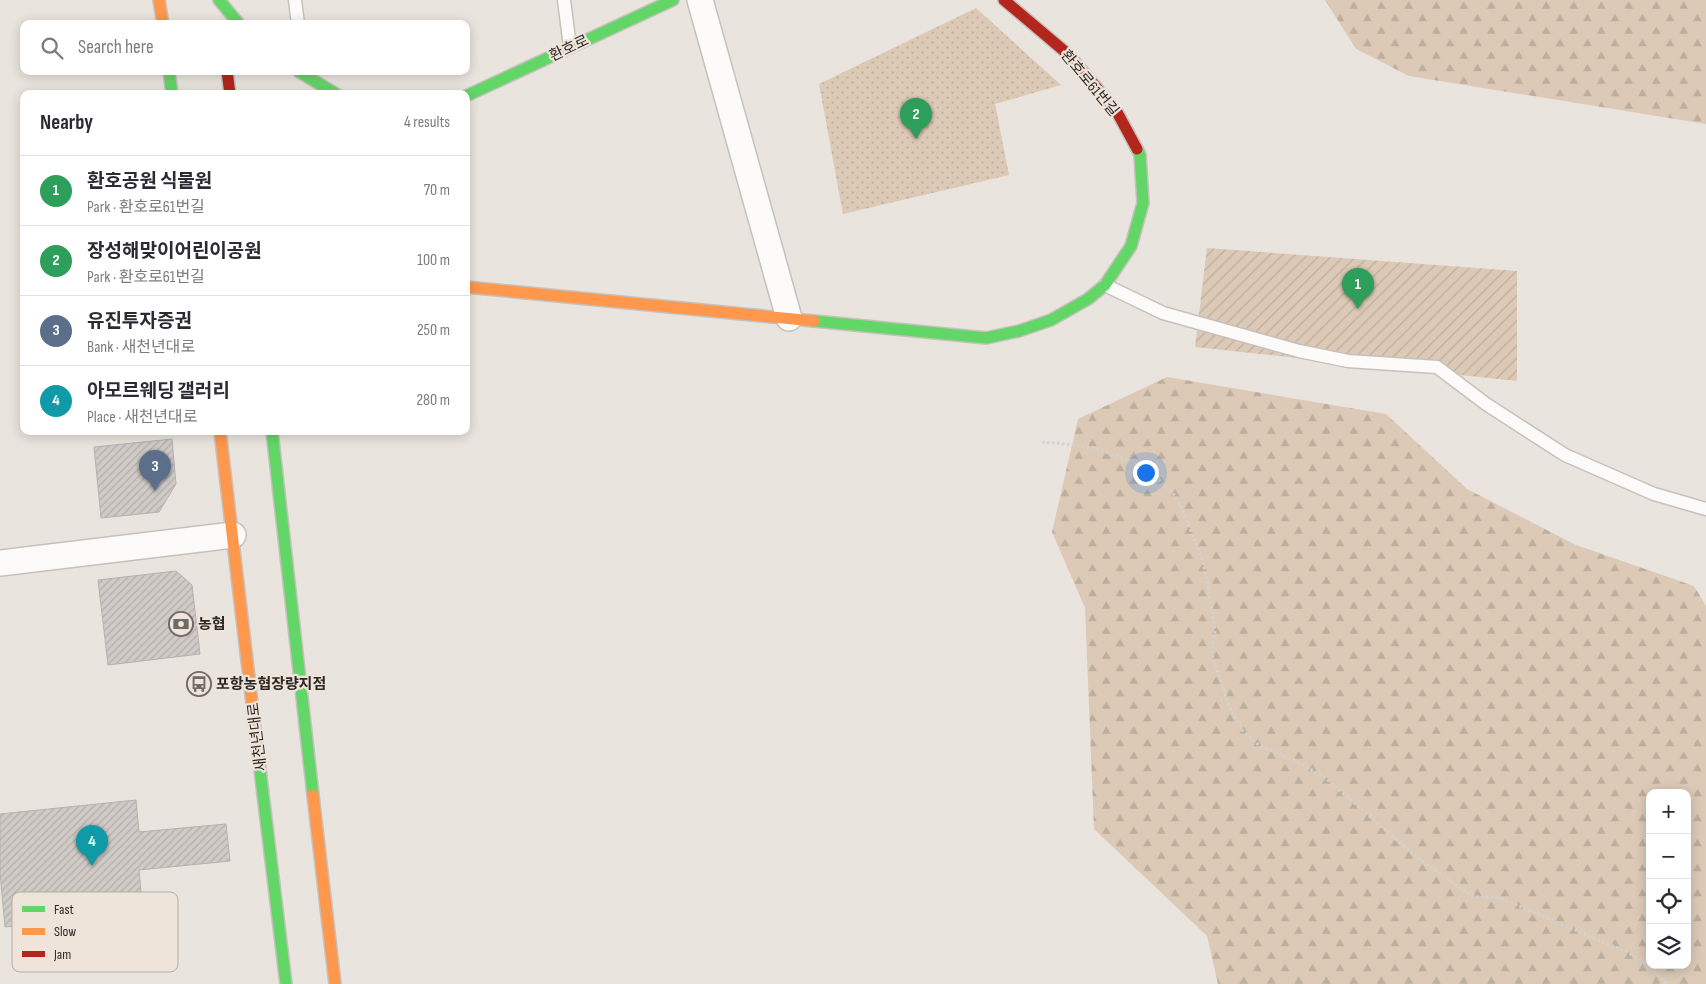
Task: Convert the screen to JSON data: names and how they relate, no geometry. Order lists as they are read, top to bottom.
{
  "streets": {
    "main road": ["환호로", "환호로61번길", "새천년대로"]
  },
  "places": {
    "bank": ["농협"],
    "bus stop": ["포항농협장량지점"]
  },
  "legend": ["Fast", "Slow", "Jam"],
  "page": {
    "search": "Search here",
    "heading": ["Nearby", "4 results"],
    "pins": [
      "2",
      "1",
      "3",
      "4"
    ],
    "list": [
      {
        "mark": "1",
        "name": "환호공원 식물원",
        "note": "Park · 환호로61번길",
        "value": "70 m"
      },
      {
        "mark": "2",
        "name": "장성해맞이어린이공원",
        "note": "Park · 환호로61번길",
        "value": "100 m"
      },
      {
        "mark": "3",
        "name": "유진투자증권",
        "note": "Bank · 새천년대로",
        "value": "250 m"
      },
      {
        "mark": "4",
        "name": "아모르웨딩 갤러리",
        "note": "Place · 새천년대로",
        "value": "280 m"
      }
    ],
    "map_buttons": ["+", "−"]
  }
}
